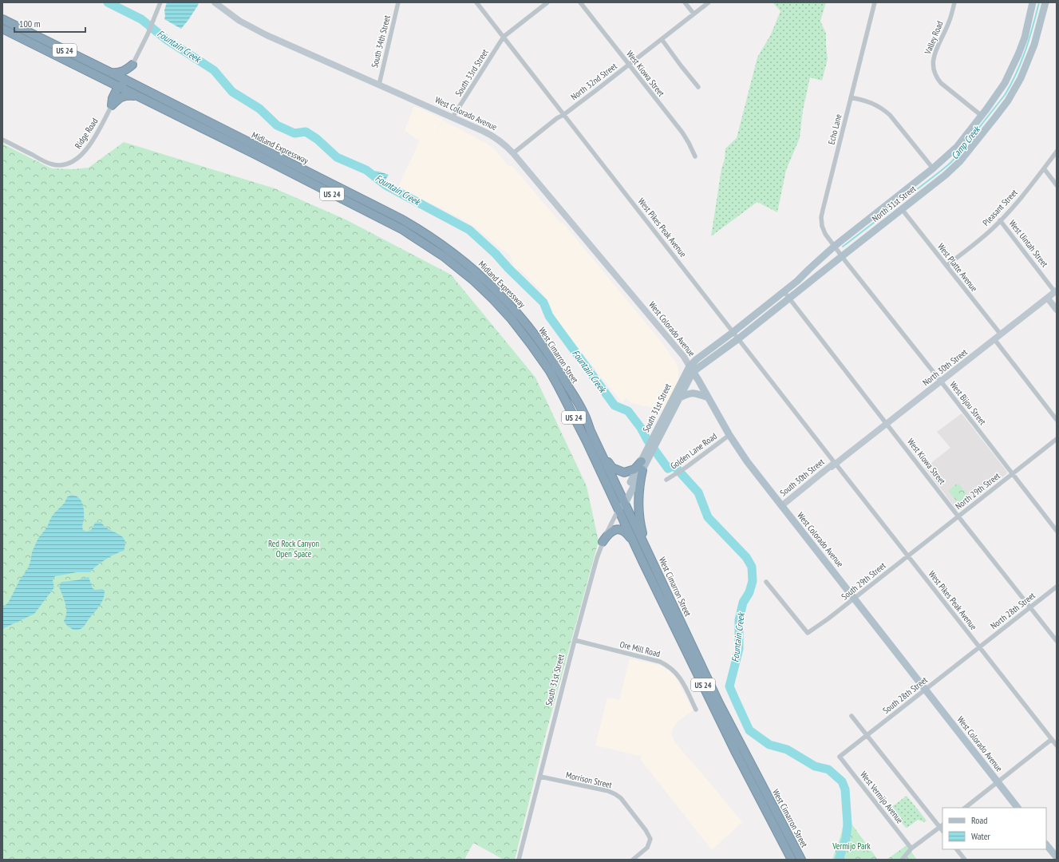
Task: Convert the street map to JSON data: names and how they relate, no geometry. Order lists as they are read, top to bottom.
{
  "streets": {
    "highway": ["US 24", "Midland Expressway", "West Cimarron Street"],
    "main road": [
      "West Colorado Avenue",
      "North 31st Street",
      "North 30th Street",
      "South 31st Street",
      "South 30th Street"
    ],
    "street": [
      "Valley Road",
      "South 34th Street",
      "South 33rd Street",
      "West Kiowa Street",
      "North 32nd Street",
      "Echo Lane",
      "Ridge Road",
      "Pleasant Street",
      "West Pikes Peak Avenue",
      "West Uintah Street",
      "West Platte Avenue",
      "West Bijou Street",
      "Golden Lane Road",
      "North 29th Street",
      "South 29th Street",
      "North 28th Street",
      "Ore Mill Road",
      "South 28th Street",
      "Morrison Street",
      "West Vermijo Avenue"
    ]
  },
  "crossings": [
    ["Valley Road", "North 31st Street"],
    ["South 34th Street", "West Colorado Avenue"],
    ["South 33rd Street", "West Colorado Avenue"],
    ["South 33rd Street", "West Pikes Peak Avenue"],
    ["West Kiowa Street", "North 32nd Street"],
    ["West Kiowa Street", "North 31st Street"],
    ["West Kiowa Street", "North 30th Street"],
    ["West Kiowa Street", "North 29th Street"],
    ["West Kiowa Street", "North 28th Street"],
    ["North 32nd Street", "West Colorado Avenue"],
    ["North 32nd Street", "West Pikes Peak Avenue"],
    ["West Colorado Avenue", "North 31st Street"],
    ["West Colorado Avenue", "South 31st Street"],
    ["West Colorado Avenue", "Golden Lane Road"],
    ["West Colorado Avenue", "South 30th Street"],
    ["West Colorado Avenue", "South 29th Street"],
    ["West Colorado Avenue", "South 28th Street"],
    ["Echo Lane", "North 31st Street"],
    ["Echo Lane", "West Bijou Street"],
    ["Midland Expressway", "West Cimarron Street"],
    ["North 31st Street", "West Pikes Peak Avenue"],
    ["North 31st Street", "West Platte Avenue"],
    ["North 31st Street", "West Bijou Street"],
    ["North 31st Street", "South 31st Street"],
    ["Pleasant Street", "West Uintah Street"],
    ["Pleasant Street", "West Platte Avenue"],
    ["West Pikes Peak Avenue", "North 30th Street"],
    ["West Pikes Peak Avenue", "South 31st Street"],
    ["West Pikes Peak Avenue", "South 30th Street"],
    ["West Pikes Peak Avenue", "North 29th Street"],
    ["West Pikes Peak Avenue", "South 29th Street"],
    ["West Pikes Peak Avenue", "North 28th Street"],
    ["West Pikes Peak Avenue", "South 28th Street"],
    ["West Uintah Street", "North 30th Street"],
    ["West Platte Avenue", "North 30th Street"],
    ["West Cimarron Street", "South 31st Street"],
    ["North 30th Street", "West Bijou Street"],
    ["North 30th Street", "South 30th Street"],
    ["West Bijou Street", "North 29th Street"],
    ["South 31st Street", "Ore Mill Road"],
    ["South 31st Street", "Morrison Street"],
    ["North 29th Street", "South 29th Street"],
    ["North 28th Street", "South 28th Street"],
    ["South 28th Street", "West Vermijo Avenue"]
  ],
  "water": ["Fountain Creek", "Camp Creek"],
  "parks": ["Red Rock Canyon Open Space", "Vermijo Park"],
  "legend": ["Road", "Water"],
  "scale_bar": "100 m"
}
